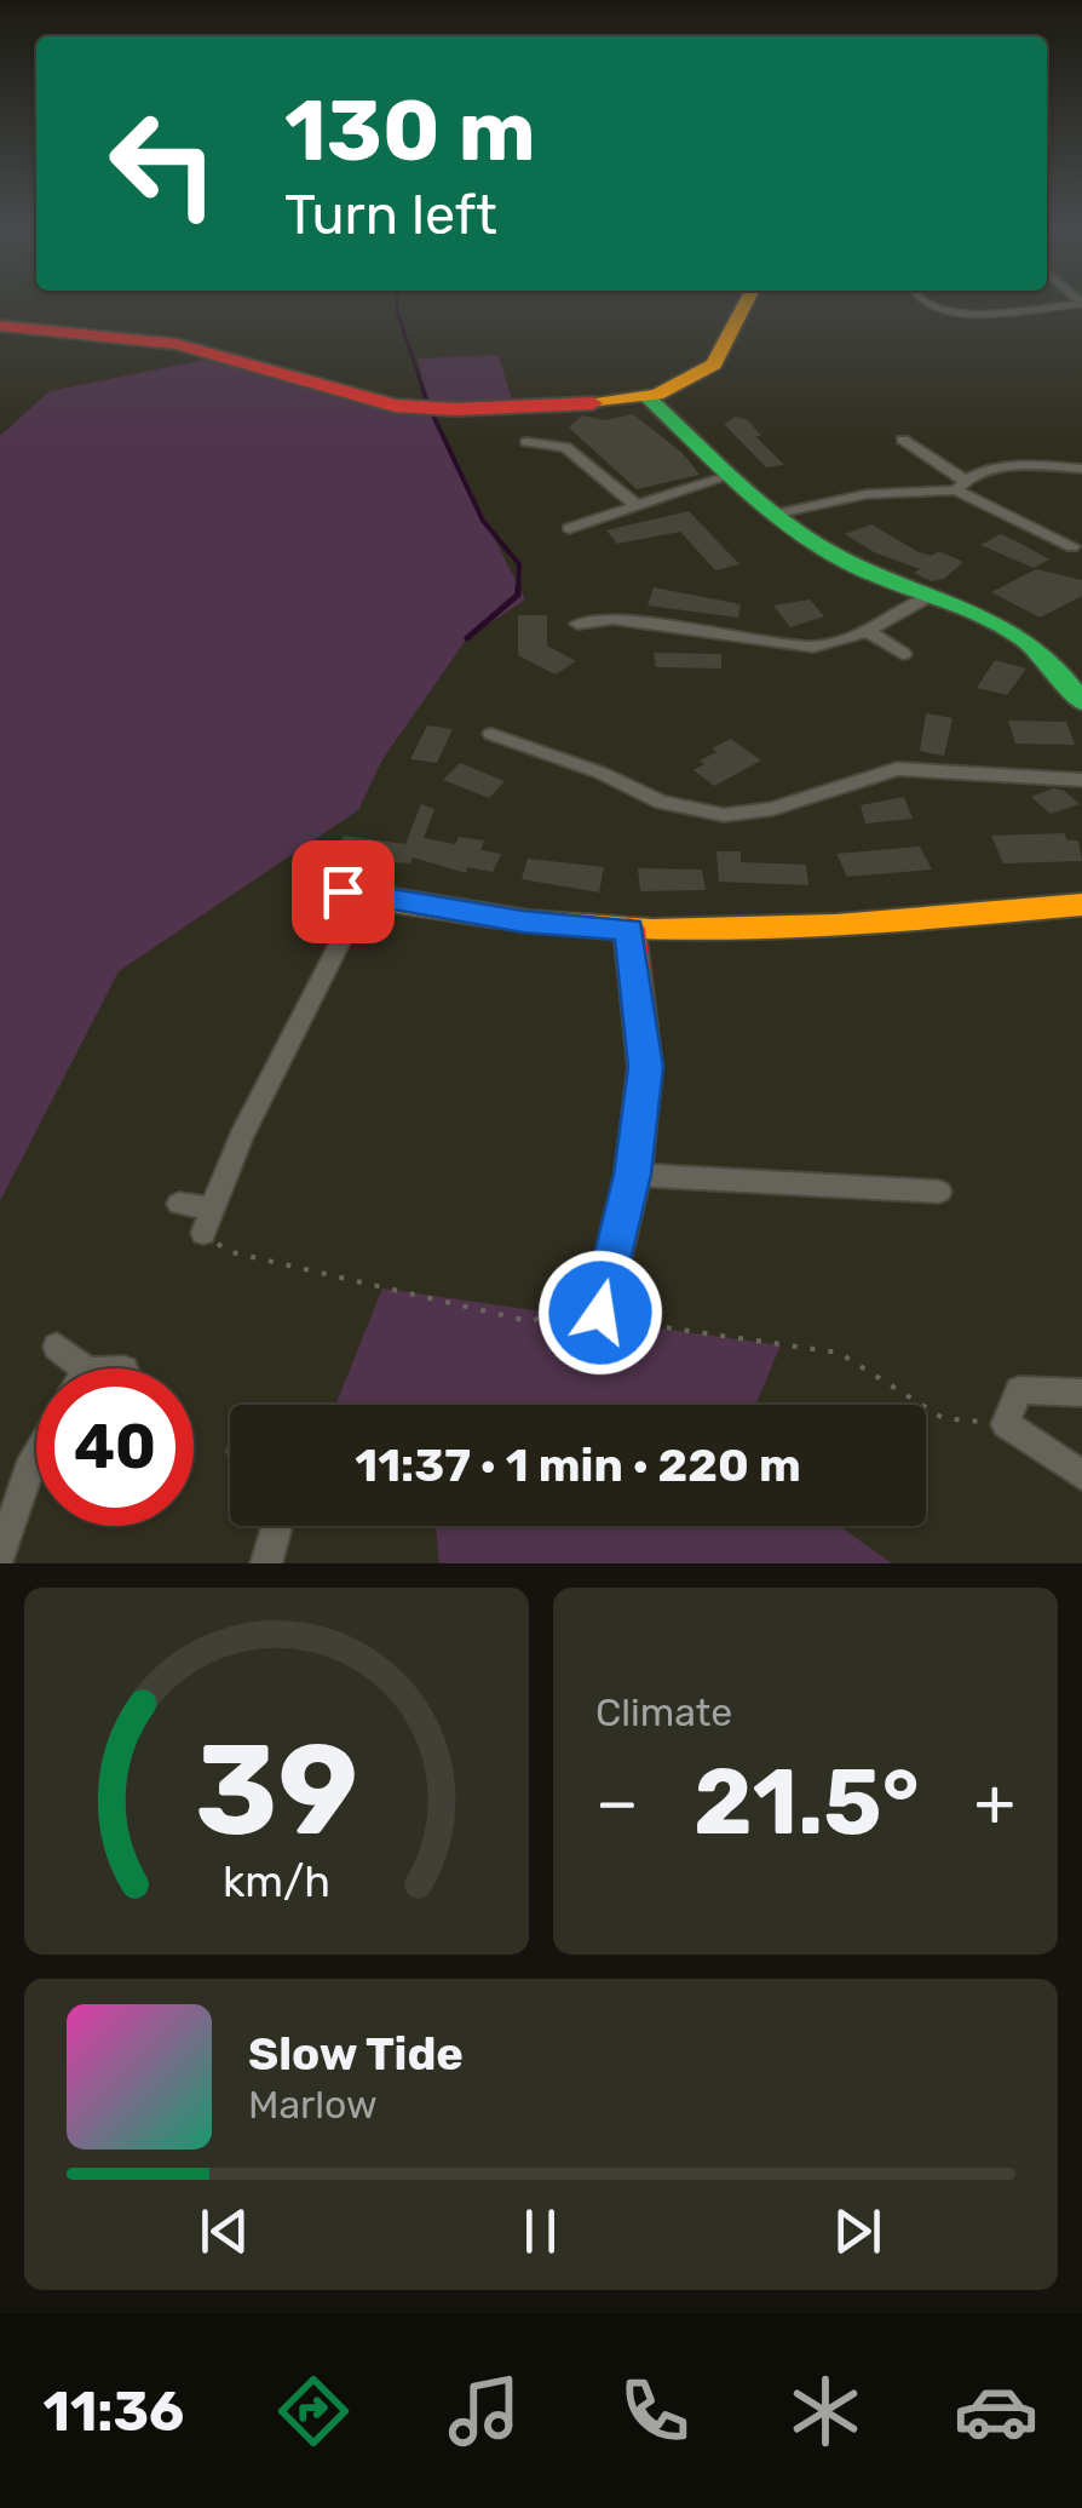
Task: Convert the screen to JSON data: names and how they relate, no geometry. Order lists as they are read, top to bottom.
{
  "page": {
    "turn": ["130 m", "Turn left"],
    "limit": "40",
    "trip": "11:37 · 1 min · 220 m",
    "tile": "Climate",
    "heat": ["−", "21.5°", "+"],
    "song": ["Slow Tide", "Marlow"],
    "tabs": "11:36",
    "gauge": ["39", "km/h"]
  }
}
